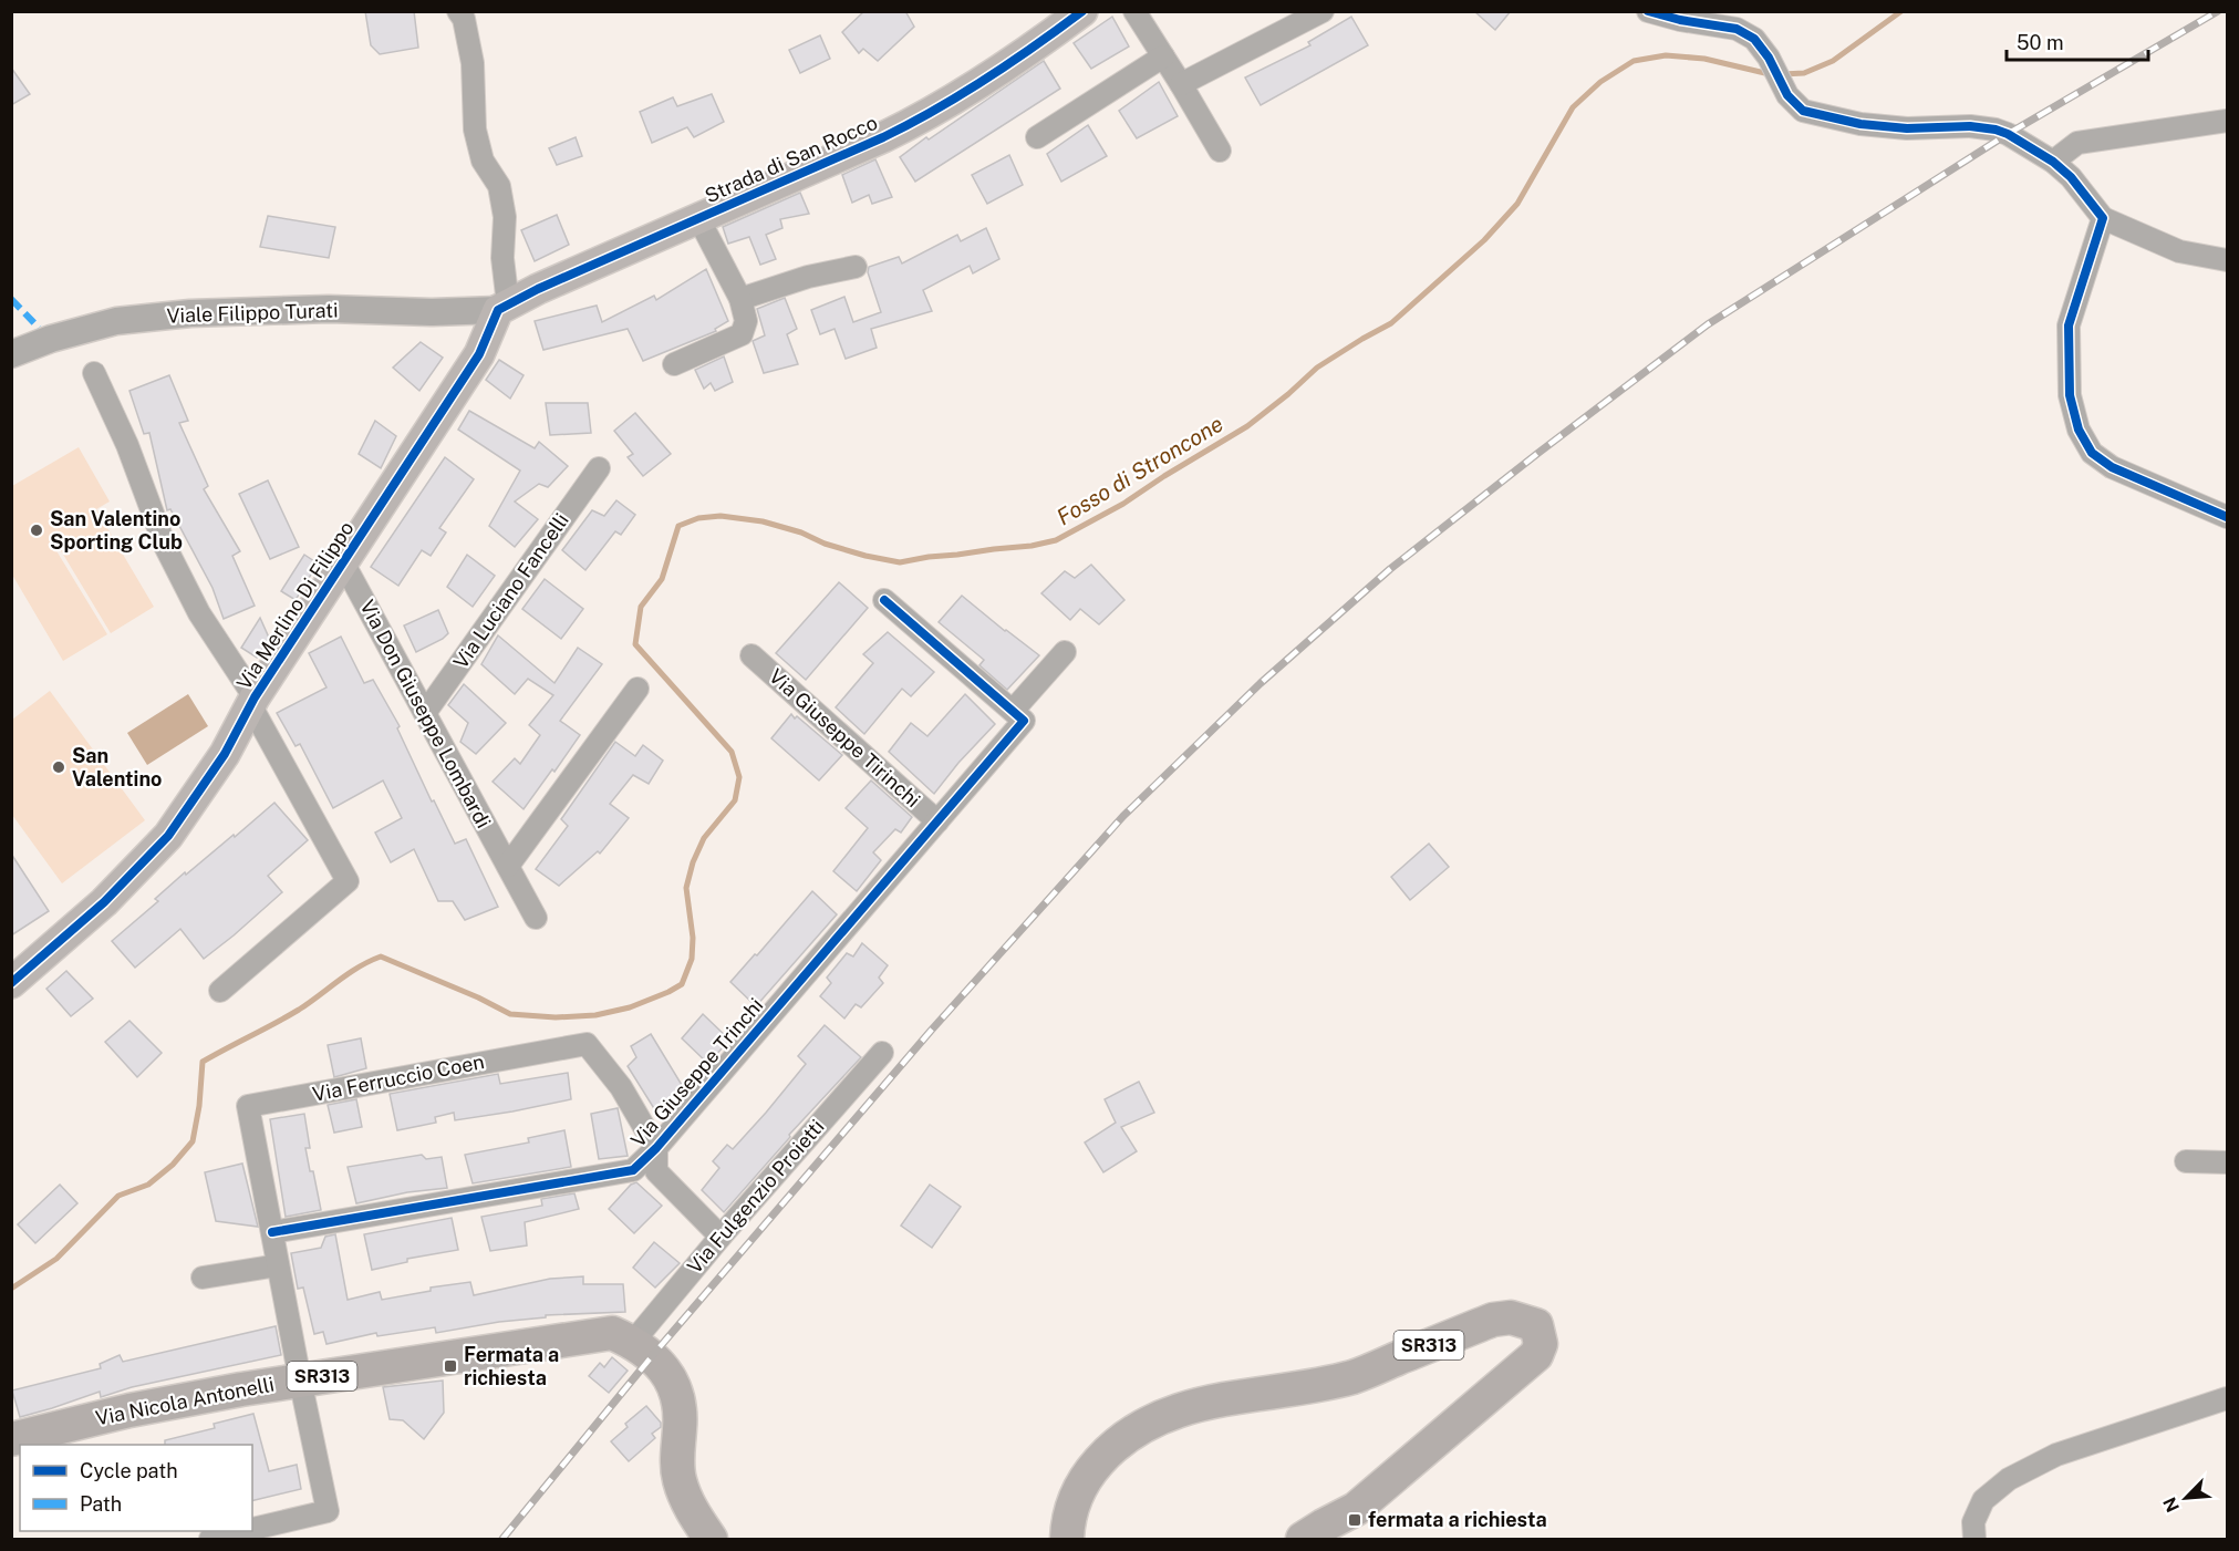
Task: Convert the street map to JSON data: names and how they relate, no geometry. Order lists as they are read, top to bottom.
{
  "streets": {
    "main road": [
      "Strada di San Rocco",
      "Via Merlino Di Filippo",
      "SR313",
      "Via Nicola Antonelli"
    ],
    "street": [
      "Viale Filippo Turati",
      "Via Luciano Fancelli",
      "Via Don Giuseppe Lombardi",
      "Via Giuseppe Tirinchi",
      "Via Giuseppe Trinchi",
      "Via Ferruccio Coen",
      "Via Fulgenzio Proietti"
    ]
  },
  "crossings": [
    ["Strada di San Rocco", "Viale Filippo Turati"],
    ["Strada di San Rocco", "Via Merlino Di Filippo"],
    ["Viale Filippo Turati", "Via Merlino Di Filippo"],
    ["Via Luciano Fancelli", "Via Don Giuseppe Lombardi"],
    ["Via Merlino Di Filippo", "Via Don Giuseppe Lombardi"],
    ["Via Giuseppe Tirinchi", "Via Giuseppe Trinchi"],
    ["Via Giuseppe Trinchi", "Via Ferruccio Coen"],
    ["Via Ferruccio Coen", "Via Fulgenzio Proietti"],
    ["Via Ferruccio Coen", "Via Nicola Antonelli"],
    ["Via Fulgenzio Proietti", "SR313"],
    ["Via Fulgenzio Proietti", "Via Nicola Antonelli"],
    ["SR313", "Via Nicola Antonelli"]
  ],
  "water": ["Fosso di Stroncone"],
  "places": {
    "other": ["San Valentino Sporting Club", "San Valentino"],
    "transit": ["Fermata a richiesta", "fermata a richiesta"]
  },
  "legend": ["Cycle path", "Path"],
  "scale_bar": "50 m",
  "north": "bottom left"
}
